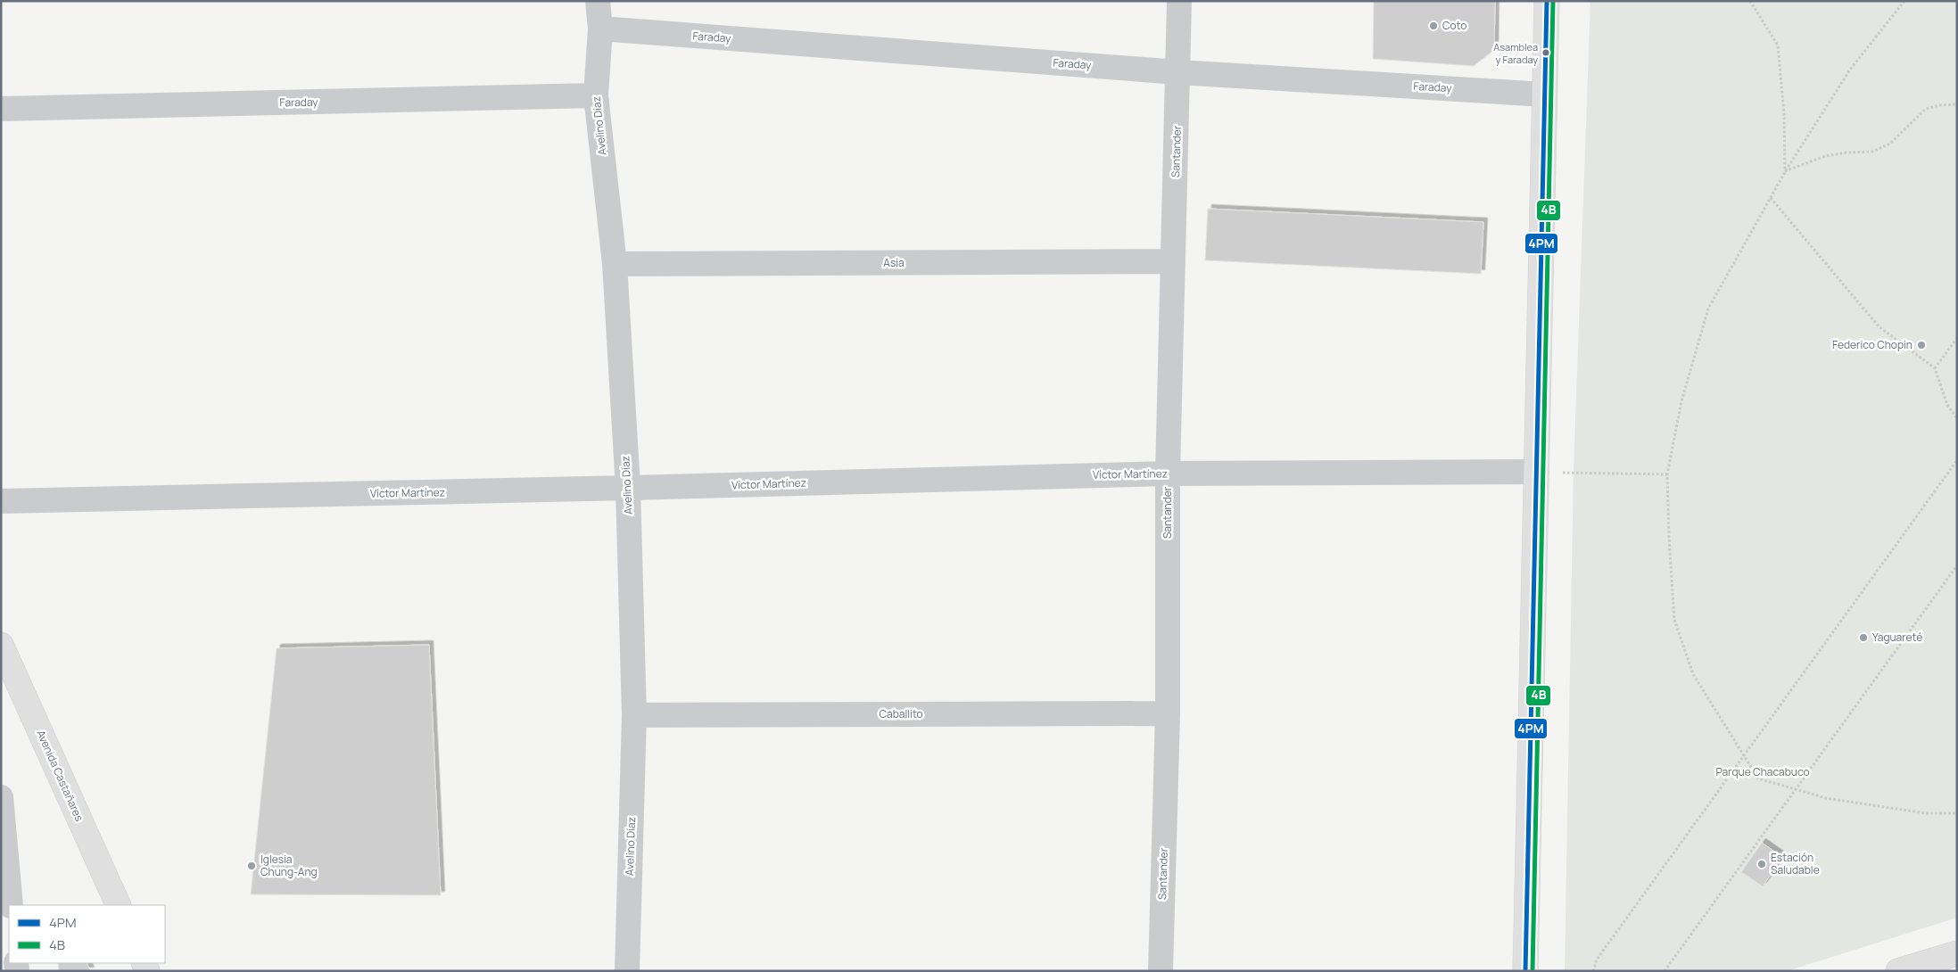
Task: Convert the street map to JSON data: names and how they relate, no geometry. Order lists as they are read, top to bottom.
{
  "streets": {
    "main road": ["Avenida Castañares"],
    "street": [
      "Faraday",
      "Avelino Díaz",
      "Santander",
      "Asia",
      "Víctor Martínez",
      "Caballito"
    ]
  },
  "crossings": [
    ["Faraday", "Avelino Díaz"],
    ["Faraday", "Santander"],
    ["Avelino Díaz", "Asia"],
    ["Avelino Díaz", "Víctor Martínez"],
    ["Avelino Díaz", "Caballito"],
    ["Santander", "Asia"],
    ["Santander", "Víctor Martínez"],
    ["Santander", "Caballito"]
  ],
  "parks": ["Parque Chacabuco"],
  "places": [
    "Coto",
    "Asamblea y Faraday",
    "Federico Chopin",
    "Yaguareté",
    "Estación Saludable",
    "Iglesia Chung-Ang"
  ],
  "lines": ["transit line 4PM", "transit line 4B"],
  "legend": ["4PM", "4B"]
}
